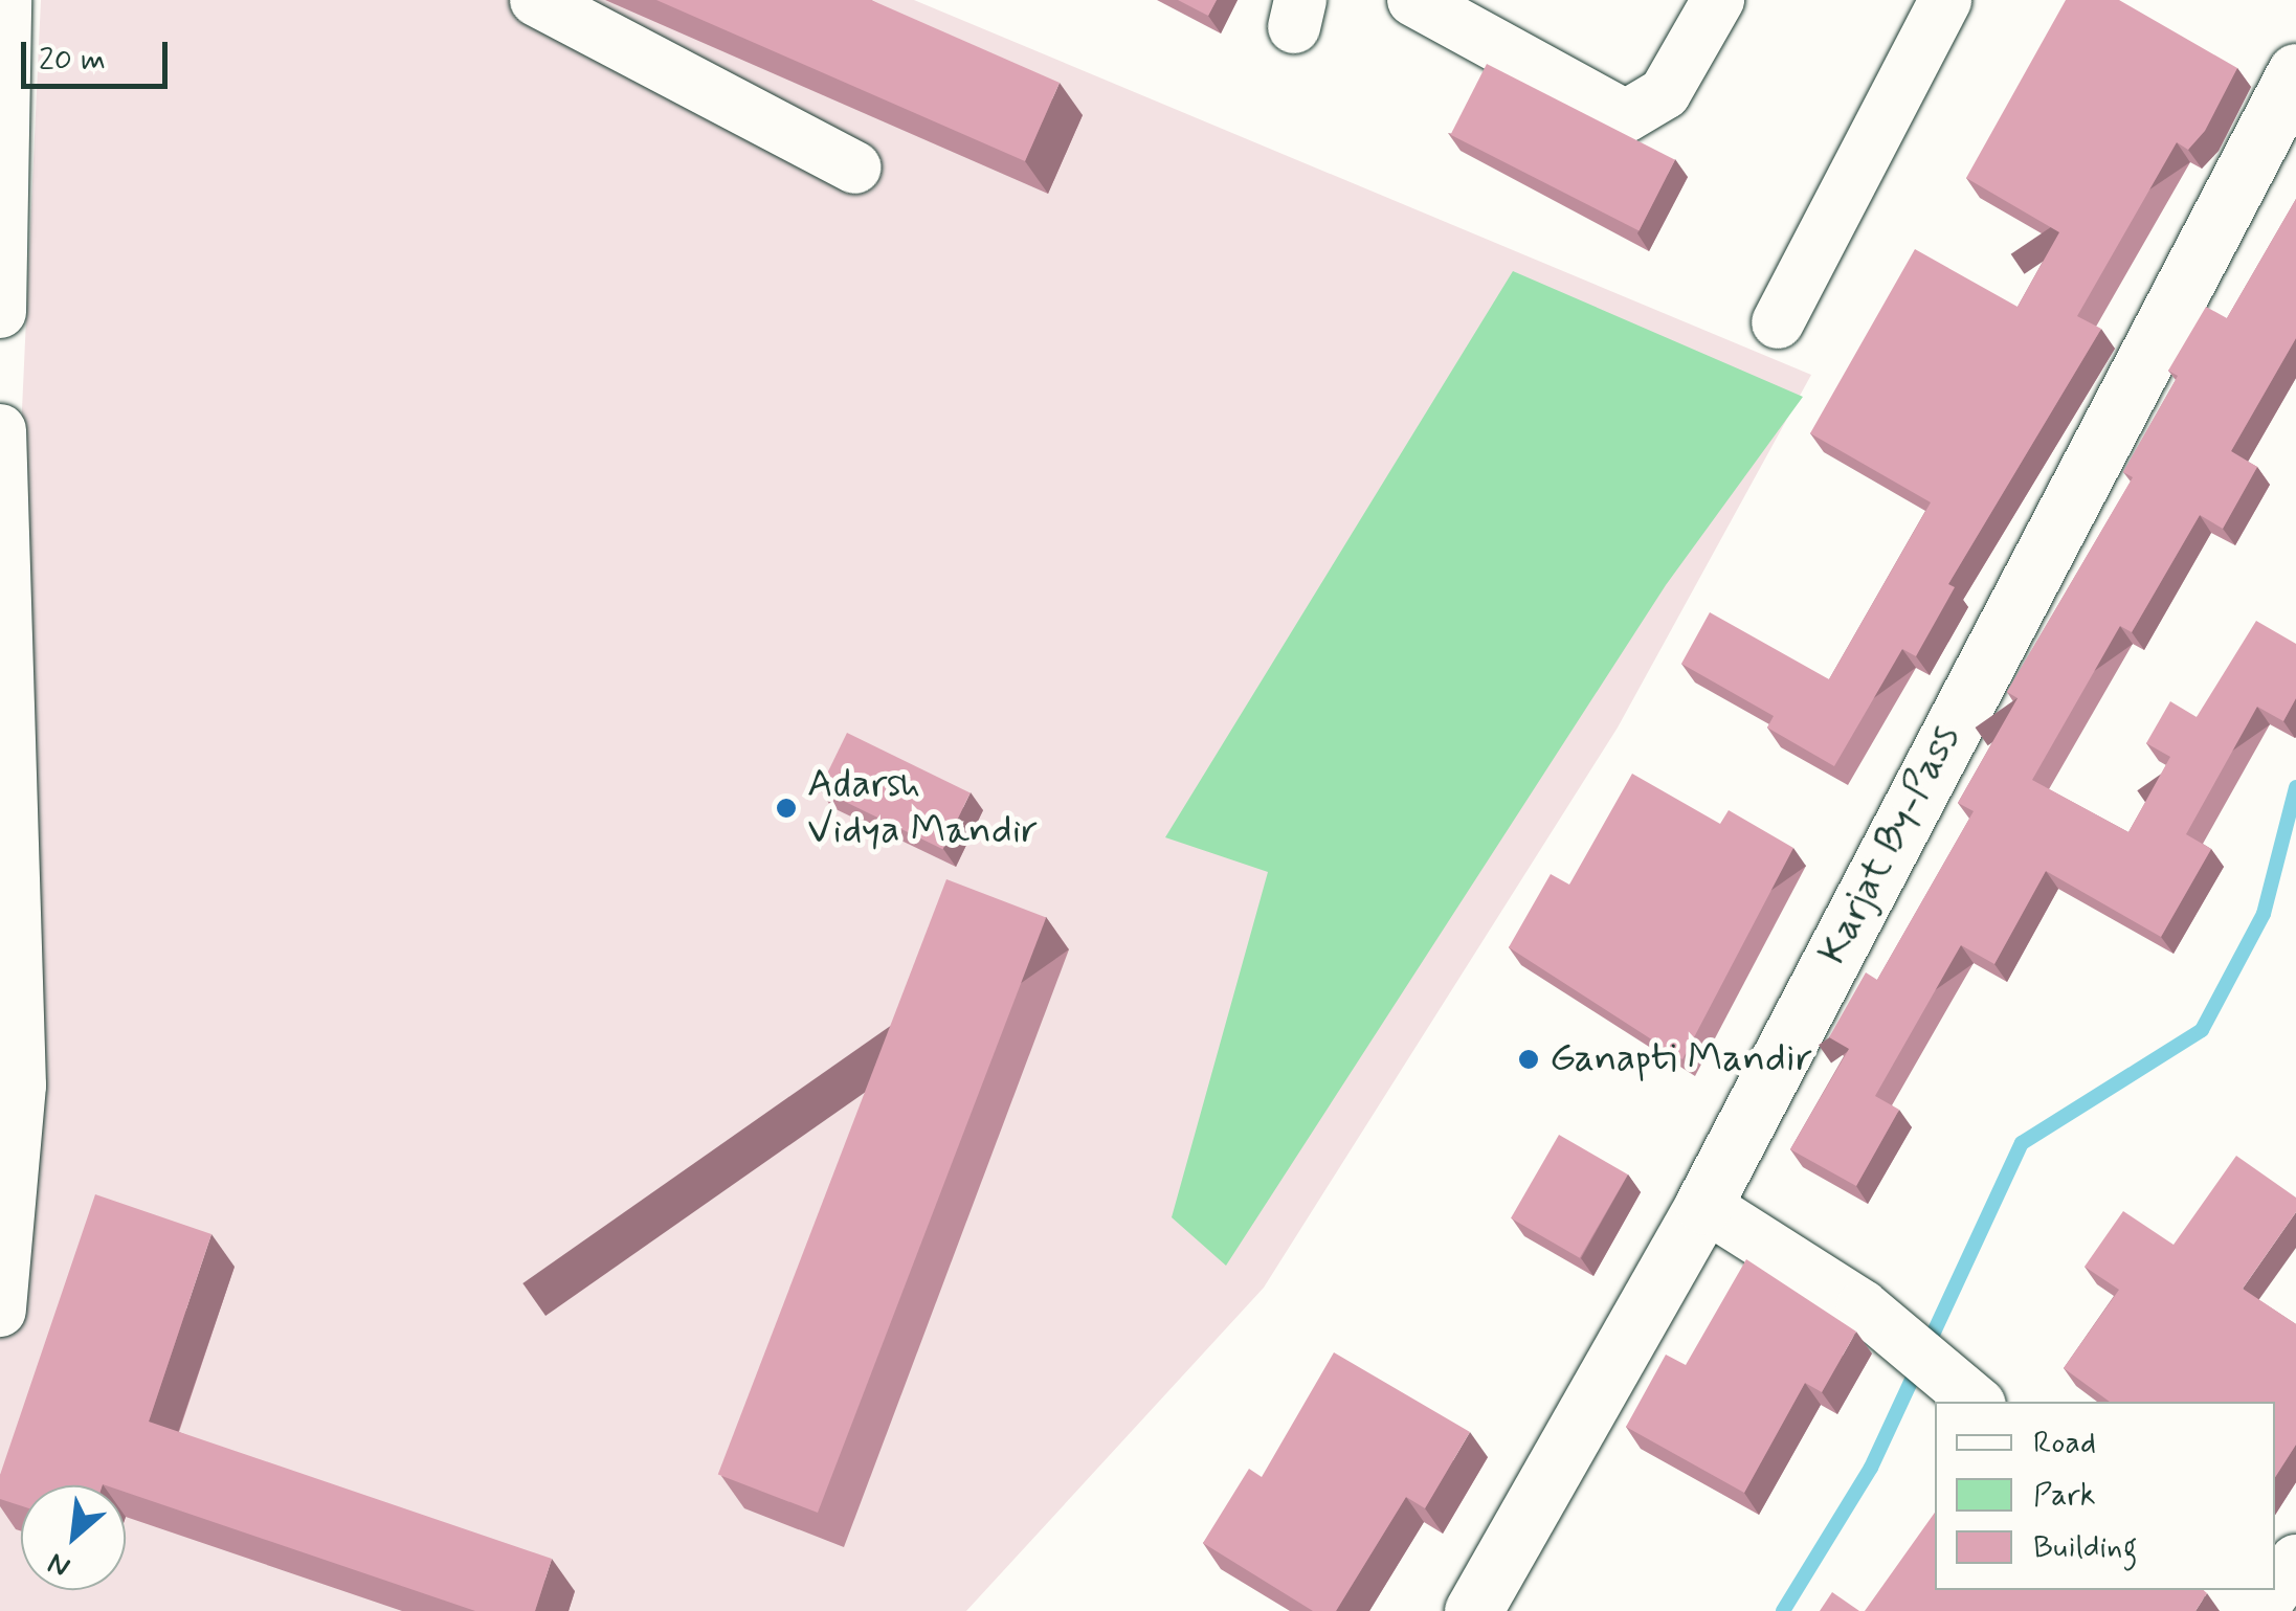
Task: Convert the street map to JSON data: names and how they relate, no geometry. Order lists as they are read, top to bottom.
{
  "streets": {
    "main road": ["Karjat By-Pass"]
  },
  "places": ["Adarsh Vidya Mandir", "Ganapti Mandir"],
  "legend": ["Road", "Park", "Building"],
  "scale_bar": "20 m",
  "north": "bottom left"
}
